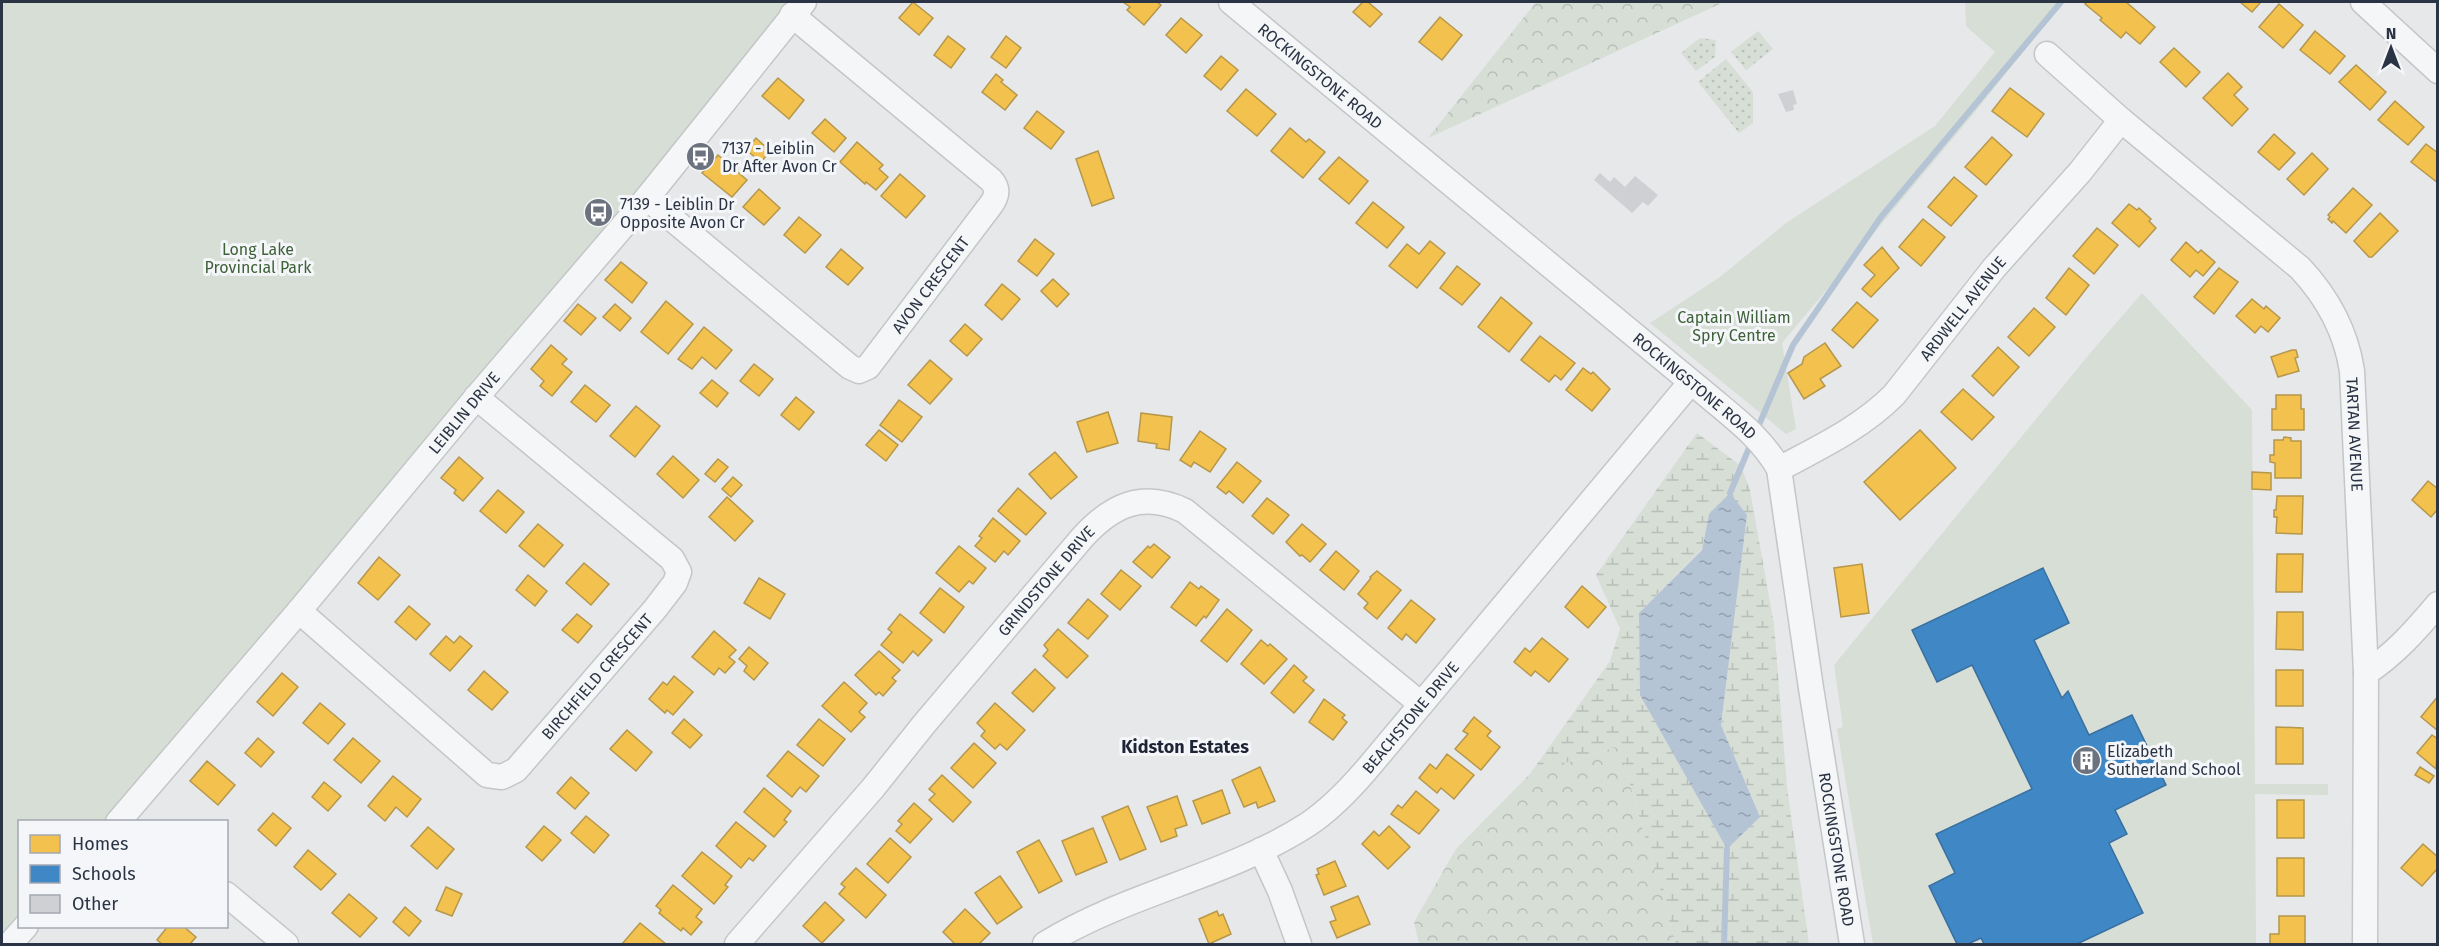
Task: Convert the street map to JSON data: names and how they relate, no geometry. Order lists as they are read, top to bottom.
{
  "streets": {
    "street": [
      "ROCKINGSTONE ROAD",
      "AVON CRESCENT",
      "ARDWELL AVENUE",
      "LEIBLIN DRIVE",
      "TARTAN AVENUE",
      "GRINDSTONE DRIVE",
      "BIRCHFIELD CRESCENT",
      "BEACHSTONE DRIVE"
    ]
  },
  "crossings": [
    ["ROCKINGSTONE ROAD", "ARDWELL AVENUE"],
    ["ROCKINGSTONE ROAD", "BEACHSTONE DRIVE"],
    ["AVON CRESCENT", "LEIBLIN DRIVE"],
    ["ARDWELL AVENUE", "TARTAN AVENUE"],
    ["LEIBLIN DRIVE", "BIRCHFIELD CRESCENT"],
    ["GRINDSTONE DRIVE", "BEACHSTONE DRIVE"]
  ],
  "districts": ["Kidston Estates"],
  "parks": ["Long Lake Provincial Park", "Captain William Spry Centre"],
  "places": {
    "bus stop": ["7137 - Leiblin Dr After Avon Cr", "7139 - Leiblin Dr Opposite Avon Cr"],
    "building": ["Elizabeth Sutherland School"]
  },
  "legend": ["Homes", "Schools", "Other"],
  "north": "top"
}
